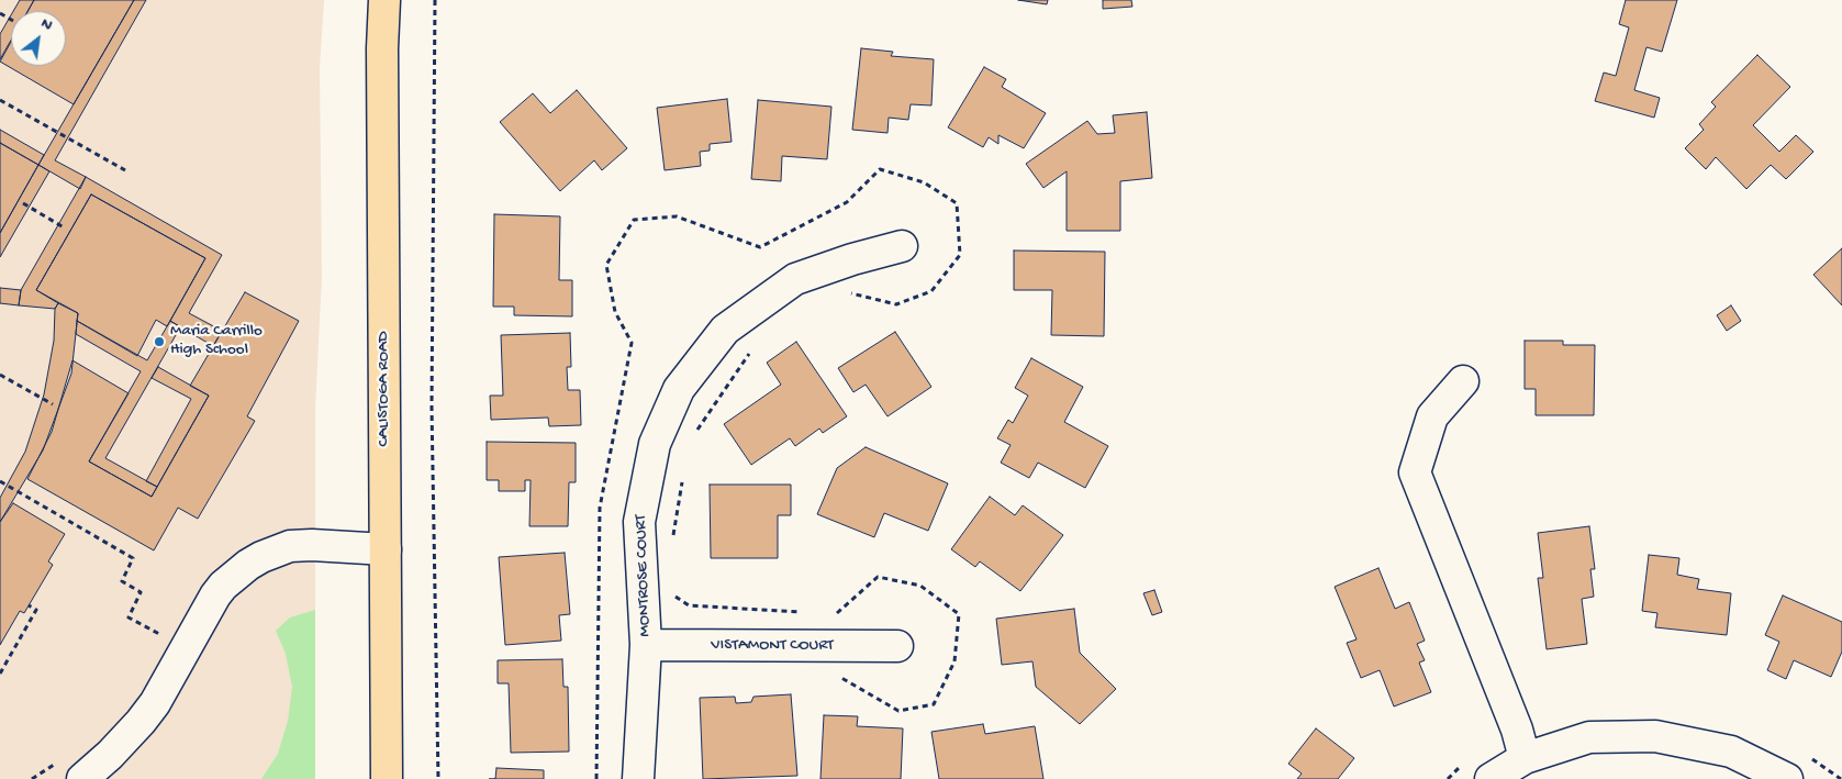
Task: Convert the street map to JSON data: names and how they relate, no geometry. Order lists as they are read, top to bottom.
{
  "streets": {
    "main road": ["CALISTOGA ROAD"],
    "street": ["MONTROSE COURT", "VISTAMONT COURT"]
  },
  "crossings": [
    ["MONTROSE COURT", "VISTAMONT COURT"]
  ],
  "places": ["Maria Carrillo High School"],
  "north": "top right"
}
